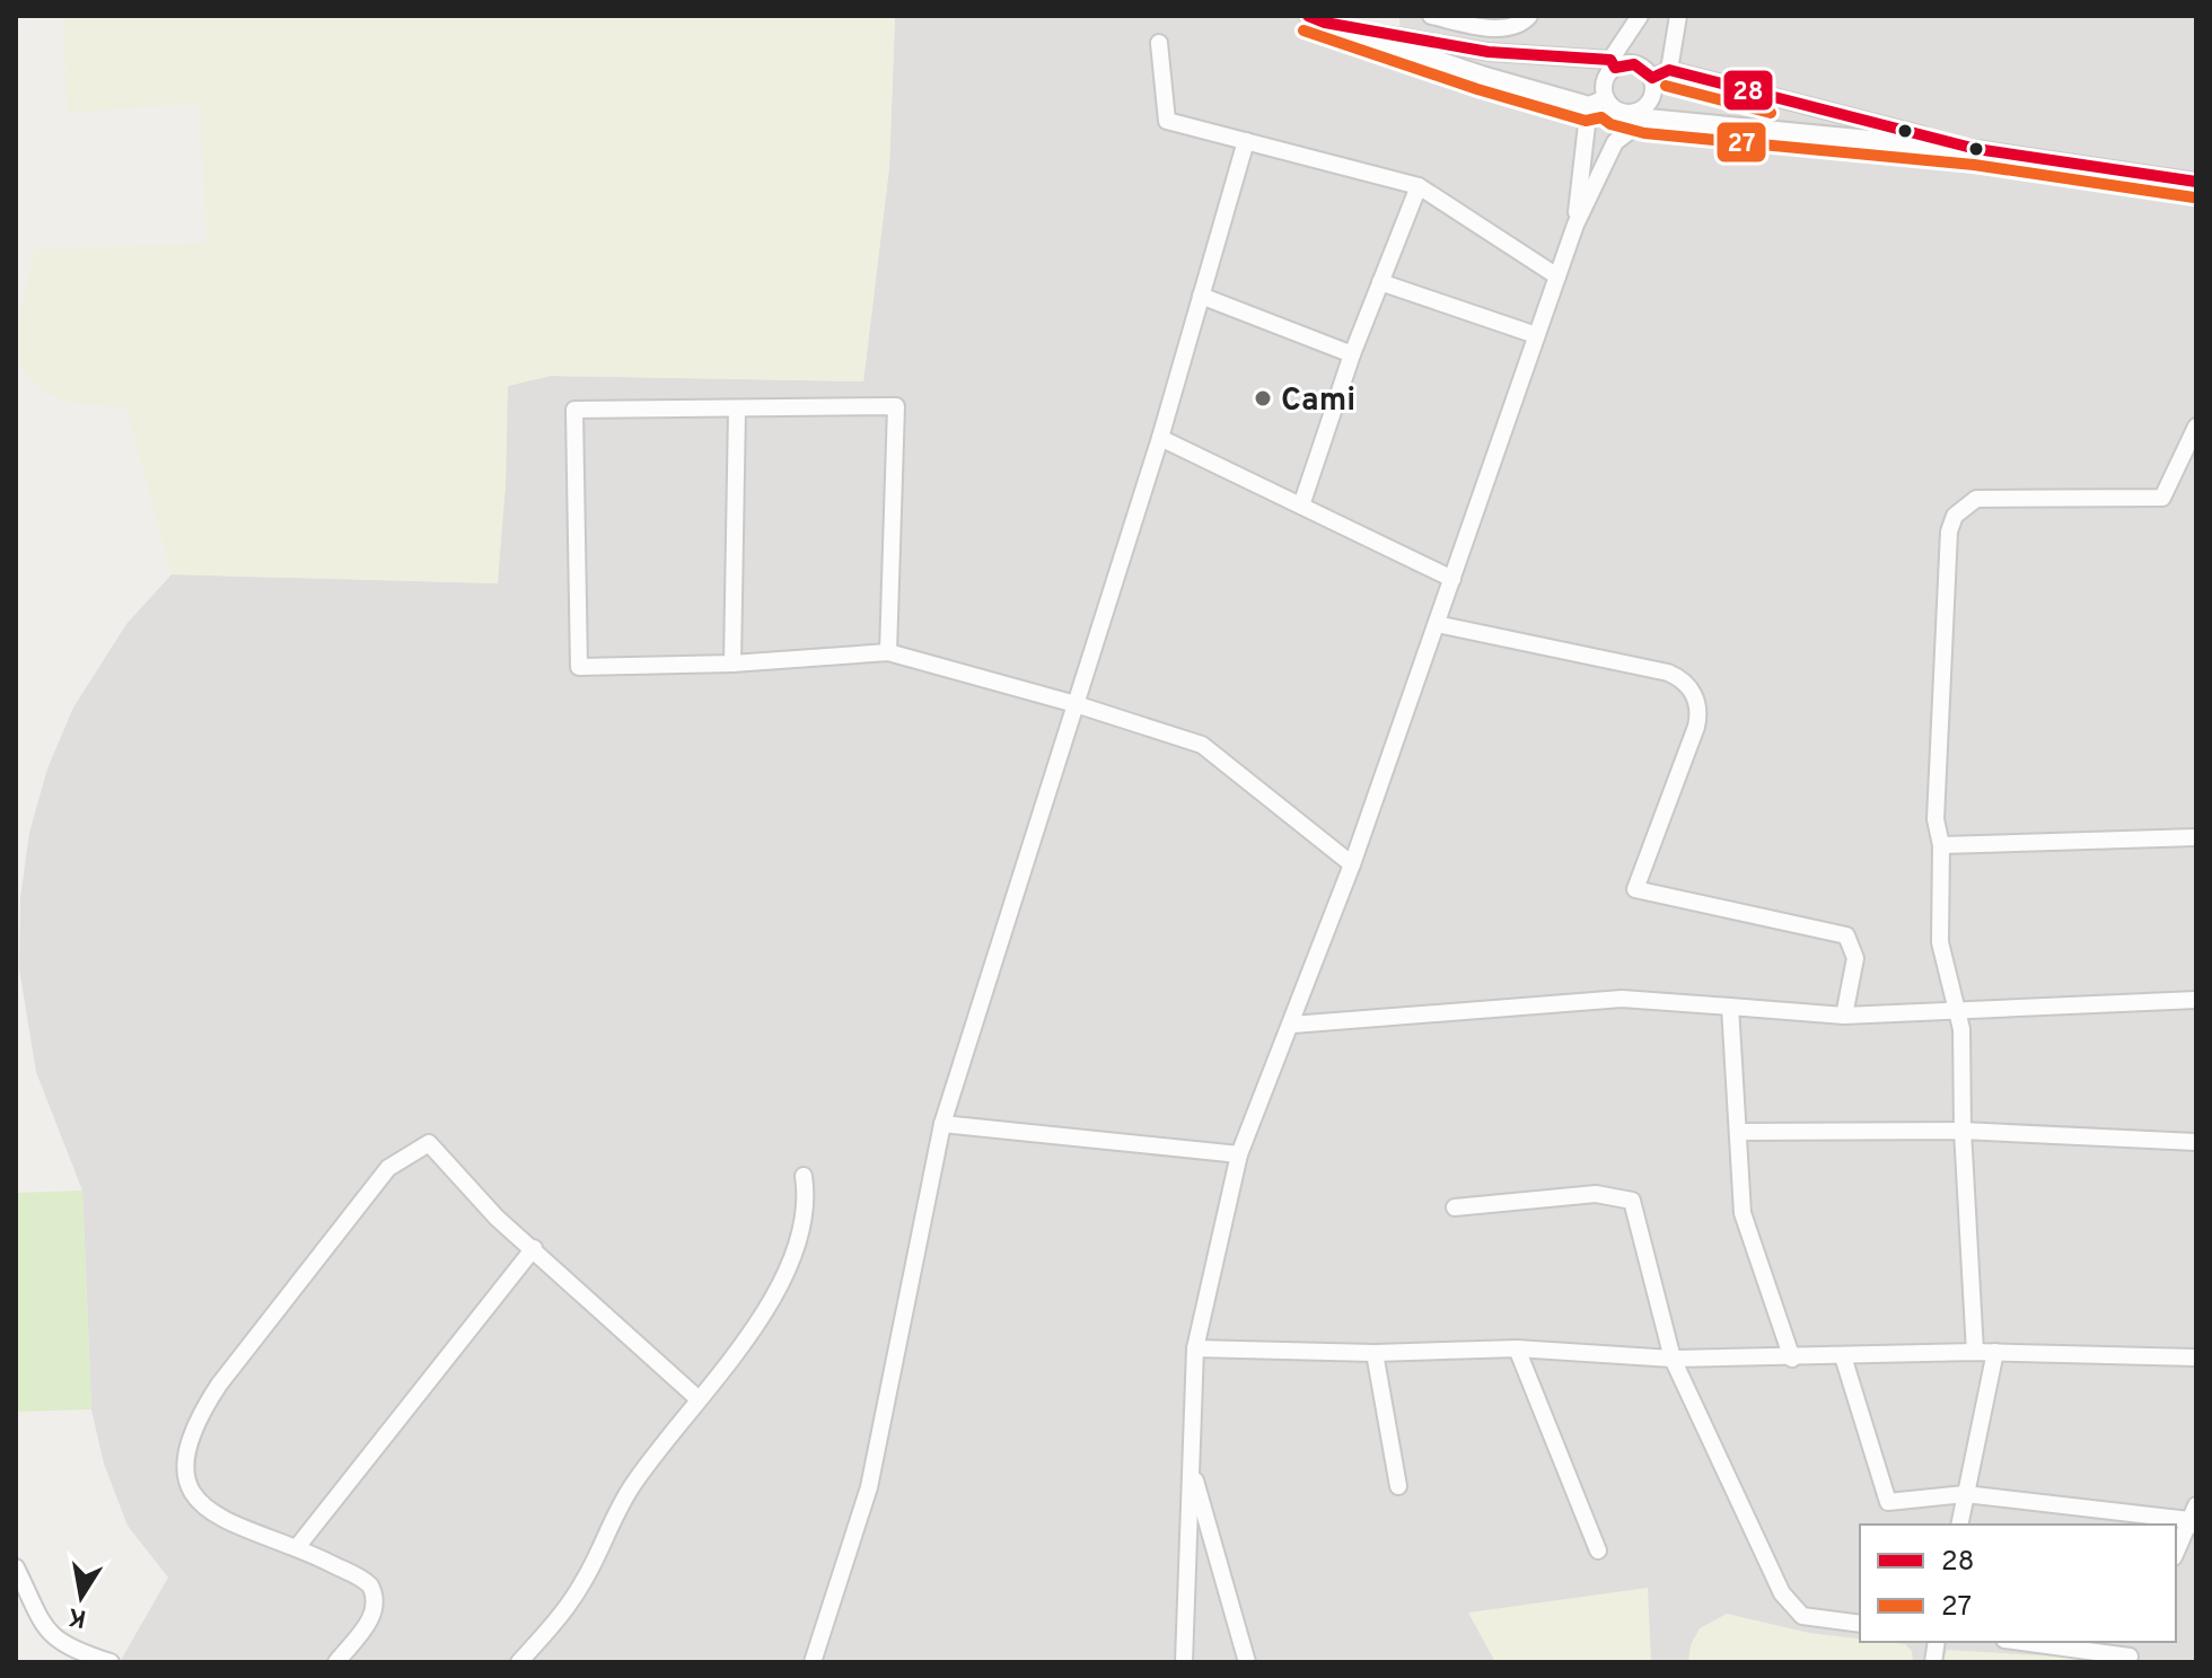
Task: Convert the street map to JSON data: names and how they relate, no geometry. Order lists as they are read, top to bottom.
{
  "places": ["Cami"],
  "lines": ["transit line 28", "transit line 27"],
  "legend": ["28", "27"],
  "north": "bottom"
}
